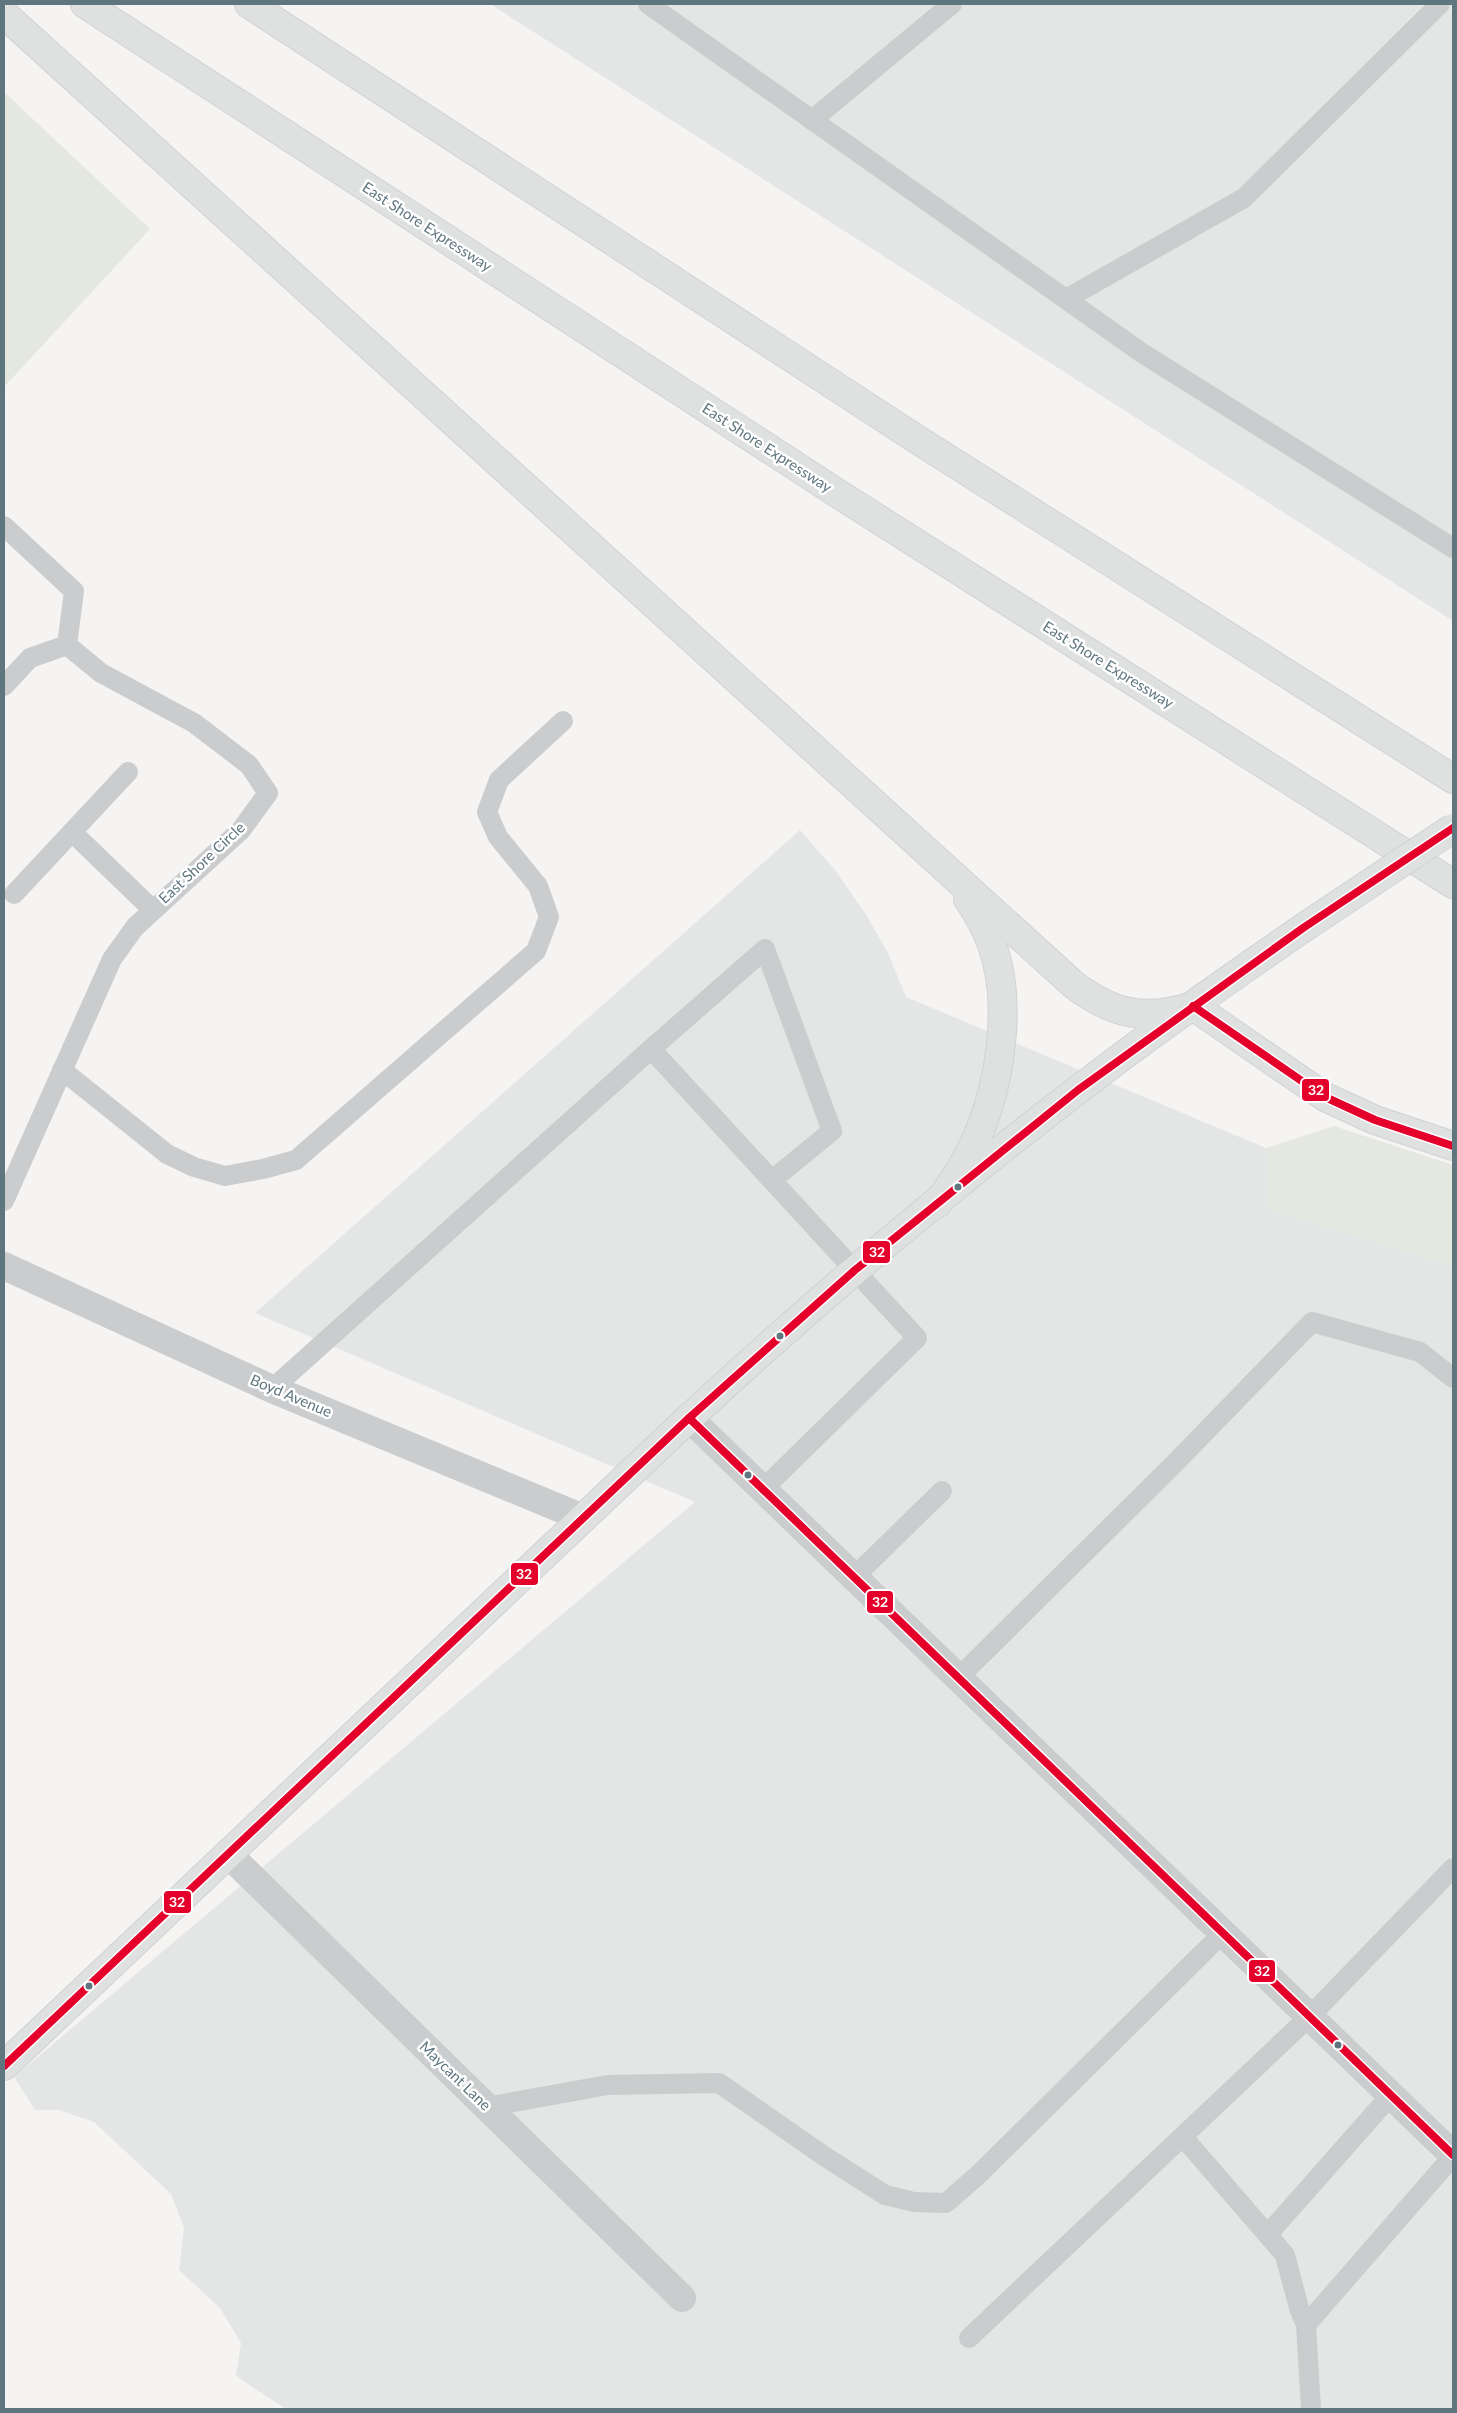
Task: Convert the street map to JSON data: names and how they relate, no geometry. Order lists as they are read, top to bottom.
{
  "streets": {
    "main road": ["East Shore Expressway"],
    "street": ["Boyd Avenue", "Maycant Lane"],
    "lane": ["East Shore Circle"]
  },
  "lines": ["transit line 32"]
}
